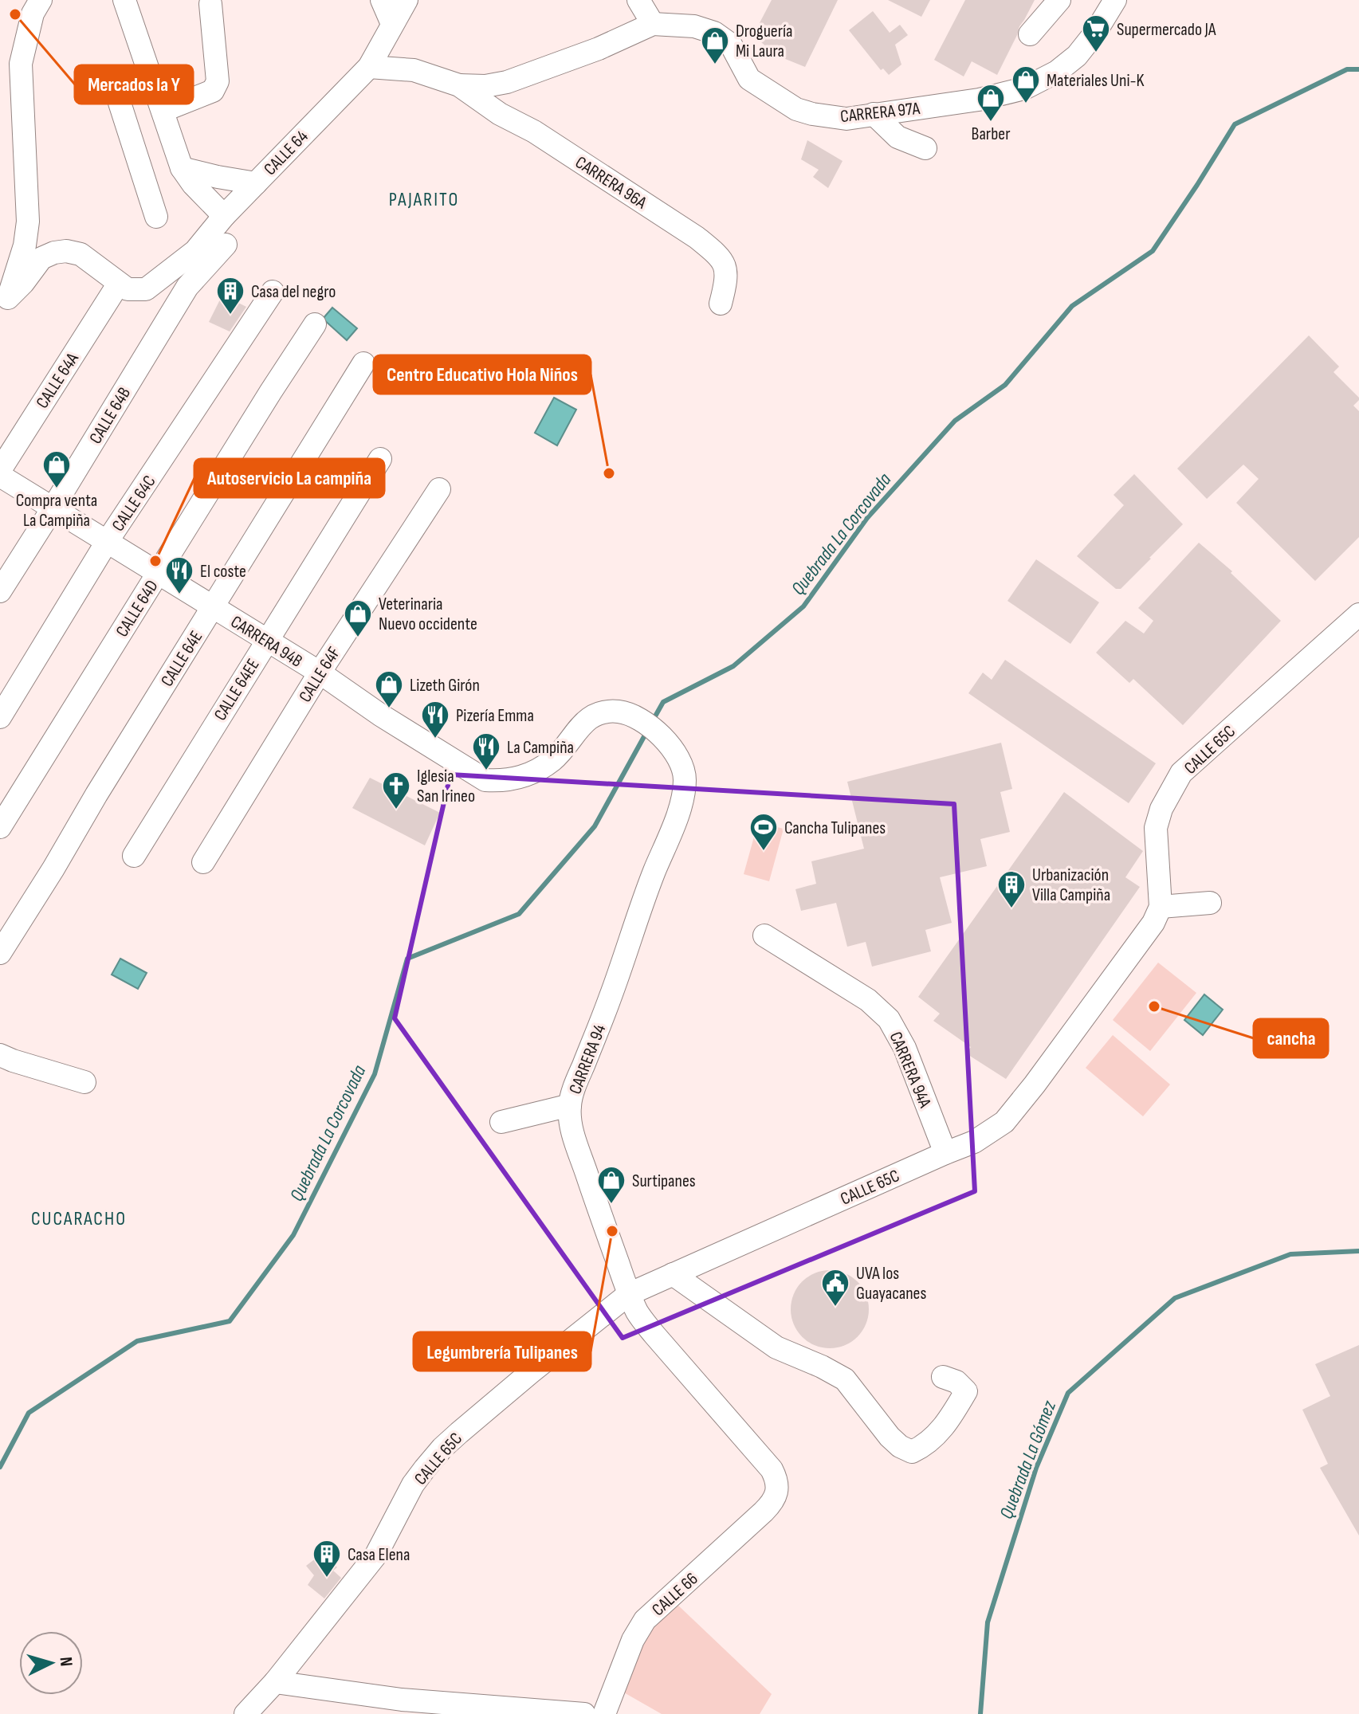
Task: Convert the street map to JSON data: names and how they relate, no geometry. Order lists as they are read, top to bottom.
{
  "streets": {
    "street": [
      "CARRERA 97A",
      "CALLE 64",
      "CARRERA 96A",
      "CALLE 64A",
      "CALLE 64B",
      "CALLE 64C",
      "CALLE 64D",
      "CARRERA 94B",
      "CALLE 64E",
      "CALLE 64F",
      "CALLE 64EE",
      "CALLE 65C",
      "CARRERA 94",
      "CARRERA 94A",
      "CALLE 66"
    ]
  },
  "crossings": [
    ["CARRERA 97A", "CARRERA 96A"],
    ["CALLE 64B", "CARRERA 94B"],
    ["CALLE 64C", "CARRERA 94B"],
    ["CALLE 64D", "CARRERA 94B"],
    ["CARRERA 94B", "CALLE 64E"],
    ["CARRERA 94B", "CALLE 64F"],
    ["CARRERA 94B", "CALLE 64EE"],
    ["CARRERA 94B", "CARRERA 94"],
    ["CALLE 65C", "CARRERA 94"],
    ["CALLE 65C", "CARRERA 94A"],
    ["CARRERA 94", "CALLE 66"]
  ],
  "districts": ["PAJARITO", "CUCARACHO"],
  "water": ["Quebrada La Corcovada", "Quebrada La Gómez"],
  "places": {
    "other": [
      "Mercados la Y",
      "Centro Educativo Hola Niños",
      "Autoservicio La campiña",
      "cancha",
      "Legumbrería Tulipanes"
    ],
    "supermarket": ["Supermercado JA"],
    "shop": [
      "Droguería Mi Laura",
      "Materiales Uni-K",
      "Barber",
      "Compra venta La Campiña",
      "Veterinaria Nuevo occidente",
      "Lizeth Girón",
      "Surtipanes"
    ],
    "building": ["Casa del negro", "Urbanización Villa Campiña", "Casa Elena"],
    "restaurant": ["El coste", "Pizería Emma", "La Campiña"],
    "church": ["Iglesia San Irineo"],
    "sports": ["Cancha Tulipanes"],
    "public building": ["UVA los Guayacanes"]
  },
  "north": "right"
}
